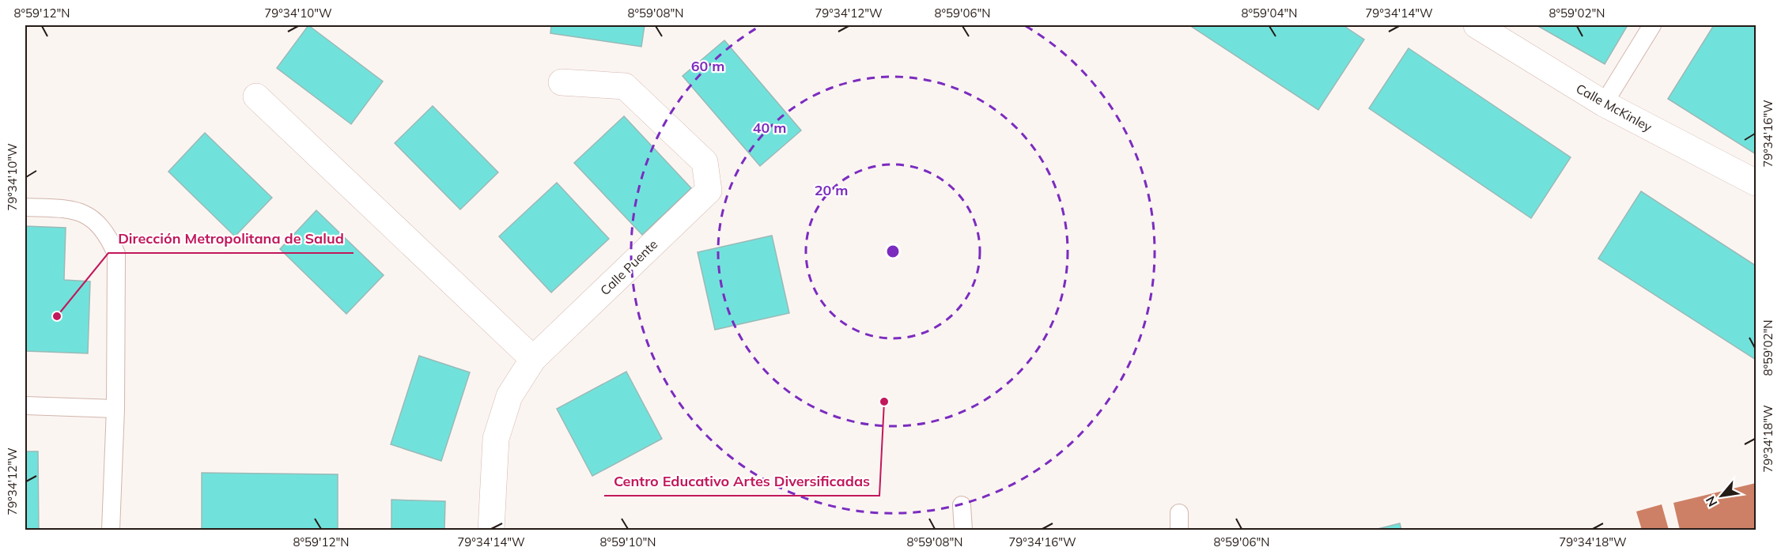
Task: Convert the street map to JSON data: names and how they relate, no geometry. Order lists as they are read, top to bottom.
{
  "streets": {
    "street": ["Calle McKinley", "Calle Puente"]
  },
  "places": ["Dirección Metropolitana de Salud", "Centro Educativo Artes Diversificadas"],
  "north": "bottom left",
  "coordinates": [
    "8°59'12\"N",
    "79°34'10\"W",
    "8°59'08\"N",
    "79°34'12\"W",
    "8°59'06\"N",
    "8°59'04\"N",
    "79°34'14\"W",
    "8°59'02\"N",
    "79°34'16\"W",
    "79°34'18\"W",
    "8°59'10\"N"
  ],
  "rings": ["60 m", "40 m", "20 m"]
}
